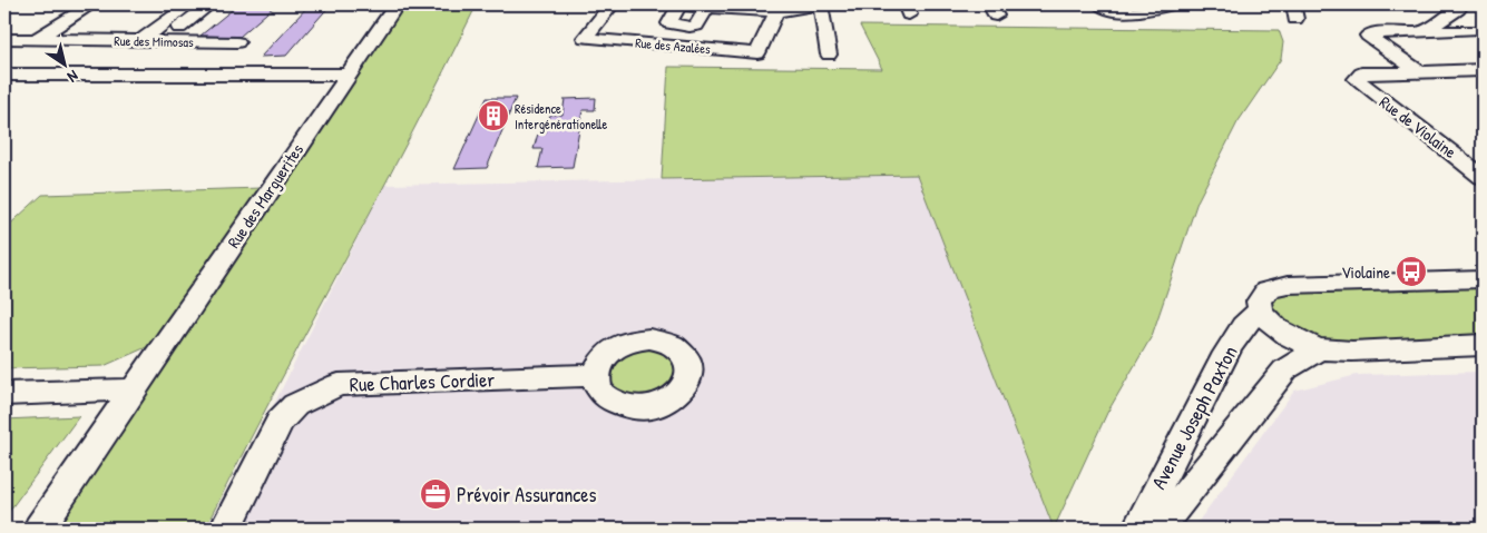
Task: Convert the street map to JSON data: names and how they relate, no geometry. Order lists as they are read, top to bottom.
{
  "streets": {
    "street": [
      "Rue des Mimosas",
      "Rue des Azalées",
      "Rue de Violaine",
      "Rue des Marguerites",
      "Rue Charles Cordier",
      "Avenue Joseph Paxton"
    ]
  },
  "places": {
    "building": ["Résidence Intergénérationelle"],
    "bus stop": ["Violaine"],
    "office": ["Prévoir Assurances"]
  },
  "north": "bottom right"
}
